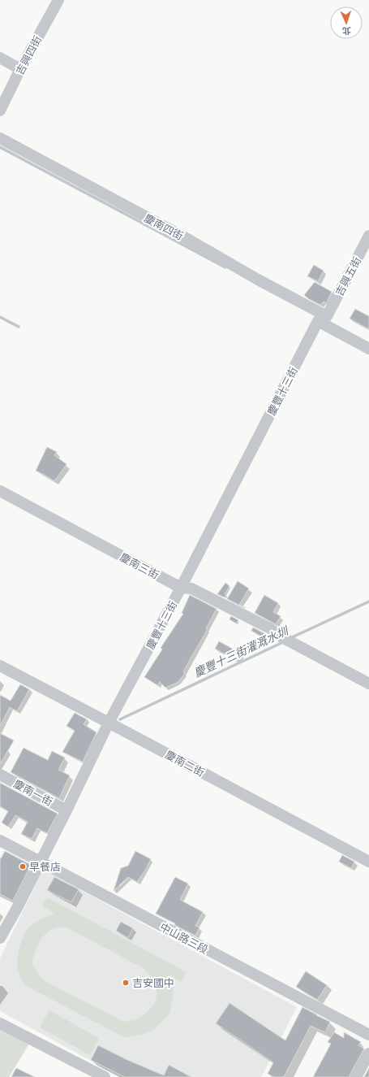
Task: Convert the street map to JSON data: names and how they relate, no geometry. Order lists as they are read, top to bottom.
{
  "streets": {
    "street": [
      "吉興四街",
      "慶南四街",
      "吉興五街",
      "慶豐十三街",
      "慶南三街",
      "慶南二街",
      "慶南一街",
      "中山路三段"
    ]
  },
  "crossings": [
    ["慶南四街", "吉興五街"],
    ["慶南四街", "慶豐十三街"],
    ["吉興五街", "慶豐十三街"],
    ["慶豐十三街", "慶南三街"],
    ["慶豐十三街", "慶南二街"],
    ["慶豐十三街", "慶南一街"],
    ["慶豐十三街", "中山路三段"]
  ],
  "water": ["慶豐十三街灌溉水圳"],
  "places": ["早餐店", "吉安國中"],
  "north": "bottom"
}
